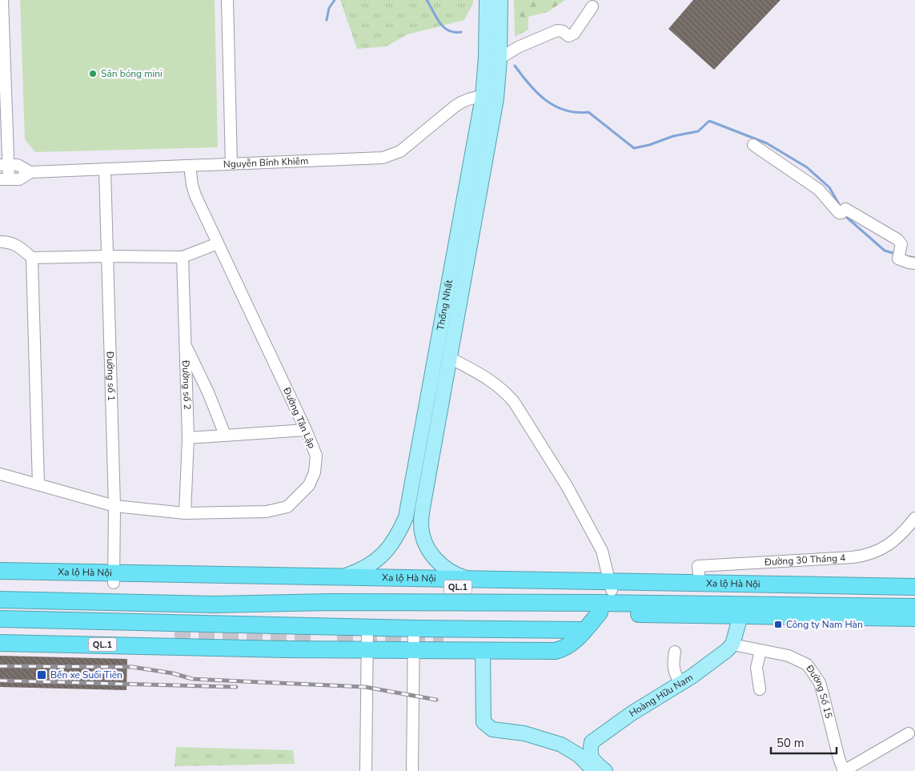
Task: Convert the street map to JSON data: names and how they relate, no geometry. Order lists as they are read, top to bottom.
{
  "streets": {
    "highway": ["Xa lộ Hà Nội", "QL.1"],
    "main road": ["Thống Nhất", "Hoàng Hữu Nam"],
    "street": [
      "Nguyễn Bỉnh Khiêm",
      "Đường số 1",
      "Đường số 2",
      "Đường Tân Lập",
      "Đường 30 Tháng 4",
      "Đường Số 15"
    ]
  },
  "crossings": [
    ["Nguyễn Bỉnh Khiêm", "Thống Nhất"],
    ["Nguyễn Bỉnh Khiêm", "Đường số 1"],
    ["Nguyễn Bỉnh Khiêm", "Đường Tân Lập"],
    ["Thống Nhất", "Xa lộ Hà Nội"],
    ["Đường số 1", "Đường Tân Lập"],
    ["Đường số 1", "Xa lộ Hà Nội"],
    ["Đường số 2", "Đường Tân Lập"],
    ["Đường 30 Tháng 4", "Xa lộ Hà Nội"],
    ["Xa lộ Hà Nội", "QL.1"],
    ["Đường Số 15", "Hoàng Hữu Nam"]
  ],
  "places": {
    "other": ["Sân bóng mini"],
    "transit": ["Công ty Nam Hàn", "Bến xe Suối Tiên"]
  },
  "scale_bar": "50 m"
}
